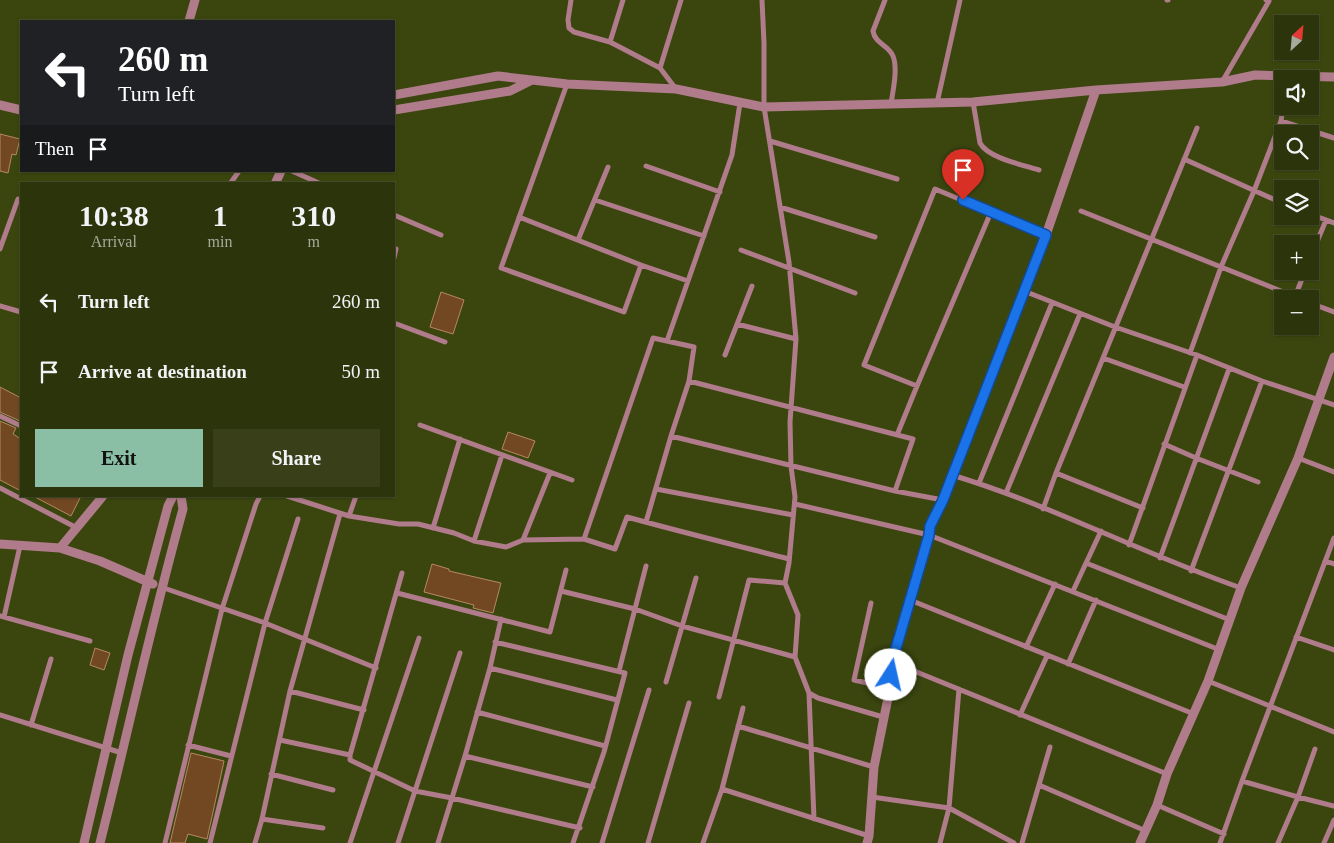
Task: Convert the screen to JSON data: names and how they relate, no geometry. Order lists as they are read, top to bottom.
{
  "north": "top right",
  "page": {
    "map_buttons": ["+", "−"],
    "turn": ["260 m", "Turn left"],
    "then": "Then",
    "eta": [
      "10:38",
      "Arrival",
      "1",
      "min",
      "310",
      "m"
    ],
    "list": [
      {
        "name": "Turn left",
        "value": "260 m"
      },
      {
        "name": "Arrive at destination",
        "value": "50 m"
      }
    ],
    "buttons": ["Exit", "Share"]
  }
}
